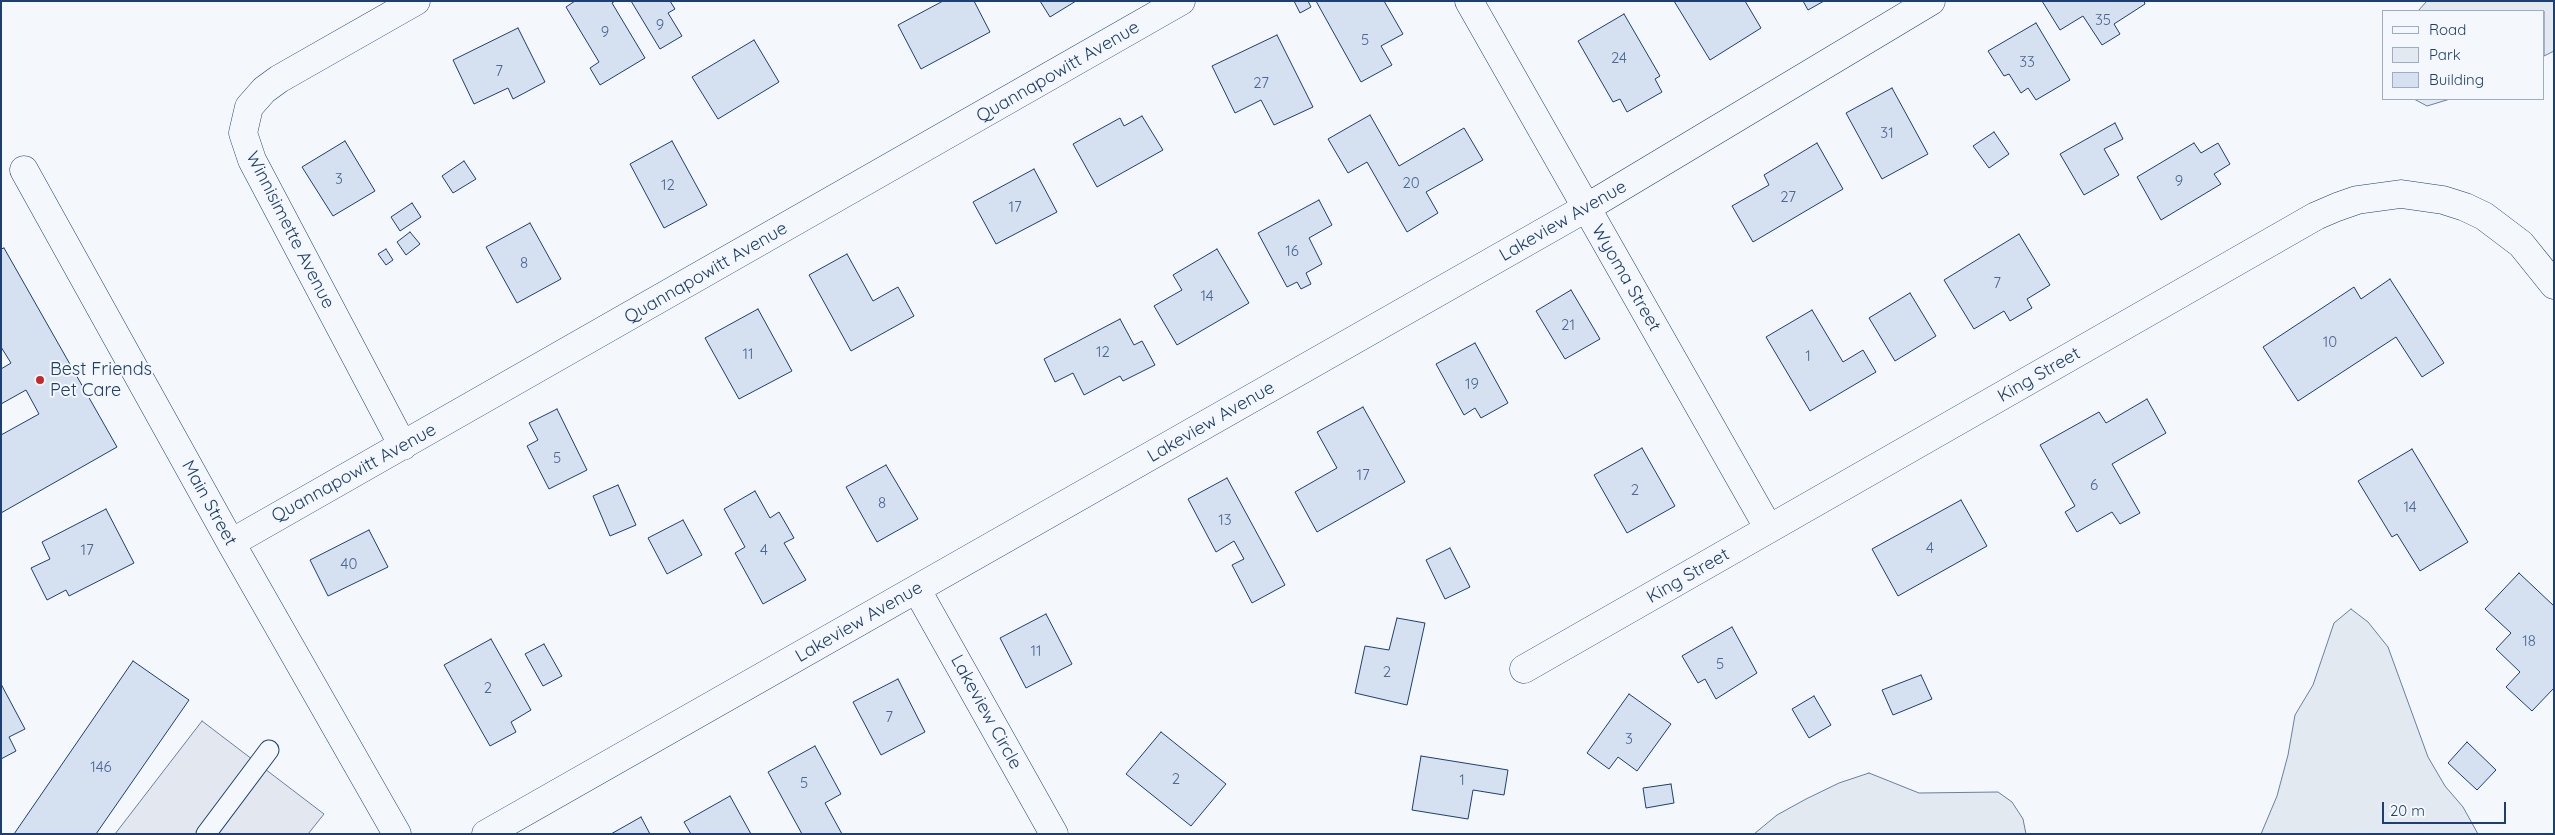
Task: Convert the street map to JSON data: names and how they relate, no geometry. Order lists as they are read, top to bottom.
{
  "streets": {
    "street": [
      "Quannapowitt Avenue",
      "Lakeview Avenue",
      "Winnisimette Avenue",
      "Wyoma Street",
      "King Street",
      "Main Street",
      "Lakeview Circle"
    ]
  },
  "crossings": [
    ["Quannapowitt Avenue", "Winnisimette Avenue"],
    ["Quannapowitt Avenue", "Main Street"],
    ["Lakeview Avenue", "Wyoma Street"],
    ["Lakeview Avenue", "Lakeview Circle"],
    ["Wyoma Street", "King Street"]
  ],
  "places": ["Best Friends Pet Care"],
  "house_numbers": [
    "35",
    "9",
    "9",
    "5",
    "24",
    "33",
    "7",
    "27",
    "31",
    "3",
    "9",
    "20",
    "12",
    "27",
    "17",
    "16",
    "8",
    "7",
    "14",
    "21",
    "10",
    "12",
    "11",
    "1",
    "19",
    "5",
    "17",
    "6",
    "2",
    "8",
    "14",
    "13",
    "4",
    "17",
    "4",
    "40",
    "18",
    "11",
    "5",
    "2",
    "2",
    "7",
    "3",
    "146",
    "2",
    "1",
    "5"
  ],
  "legend": ["Road", "Park", "Building"],
  "scale_bar": "20 m"
}
